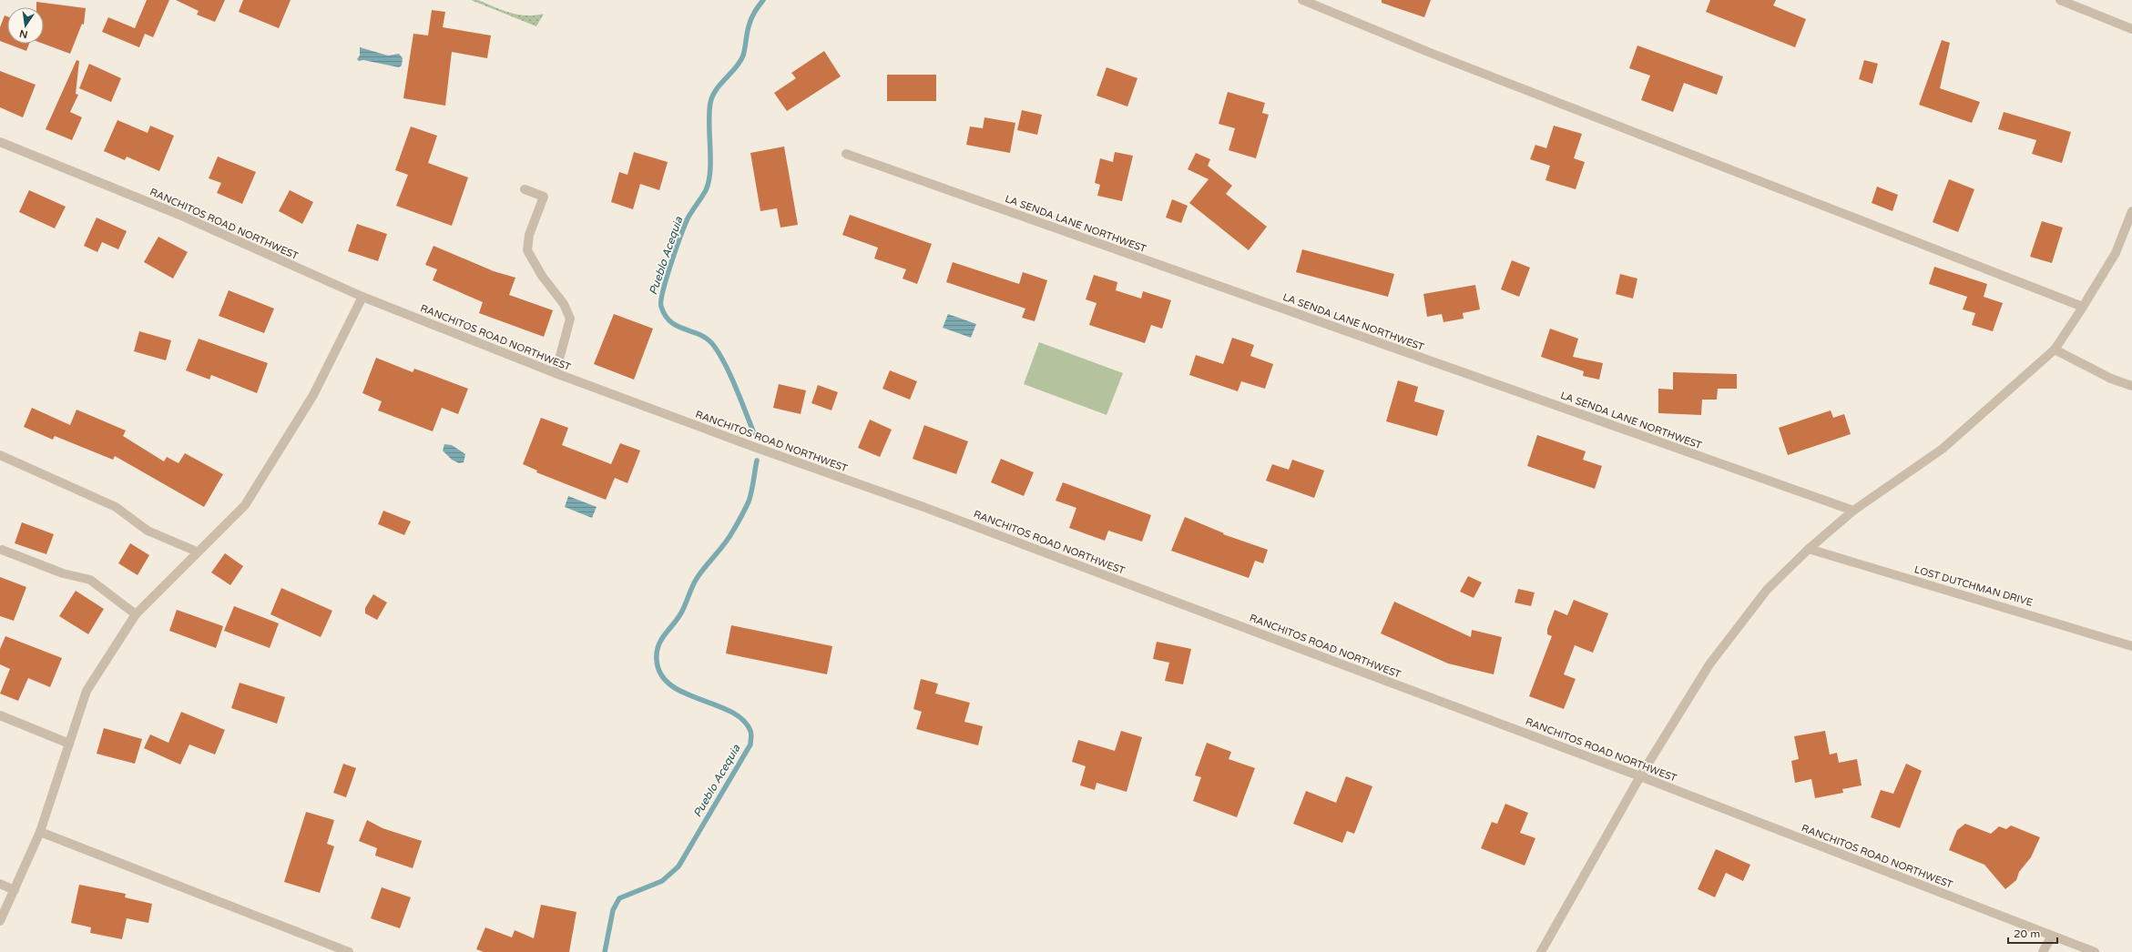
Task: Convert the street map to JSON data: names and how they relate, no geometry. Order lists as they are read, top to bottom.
{
  "streets": {
    "street": ["RANCHITOS ROAD NORTHWEST", "LA SENDA LANE NORTHWEST", "LOST DUTCHMAN DRIVE"]
  },
  "water": ["Pueblo Acequia"],
  "scale_bar": "20 m",
  "north": "bottom"
}
